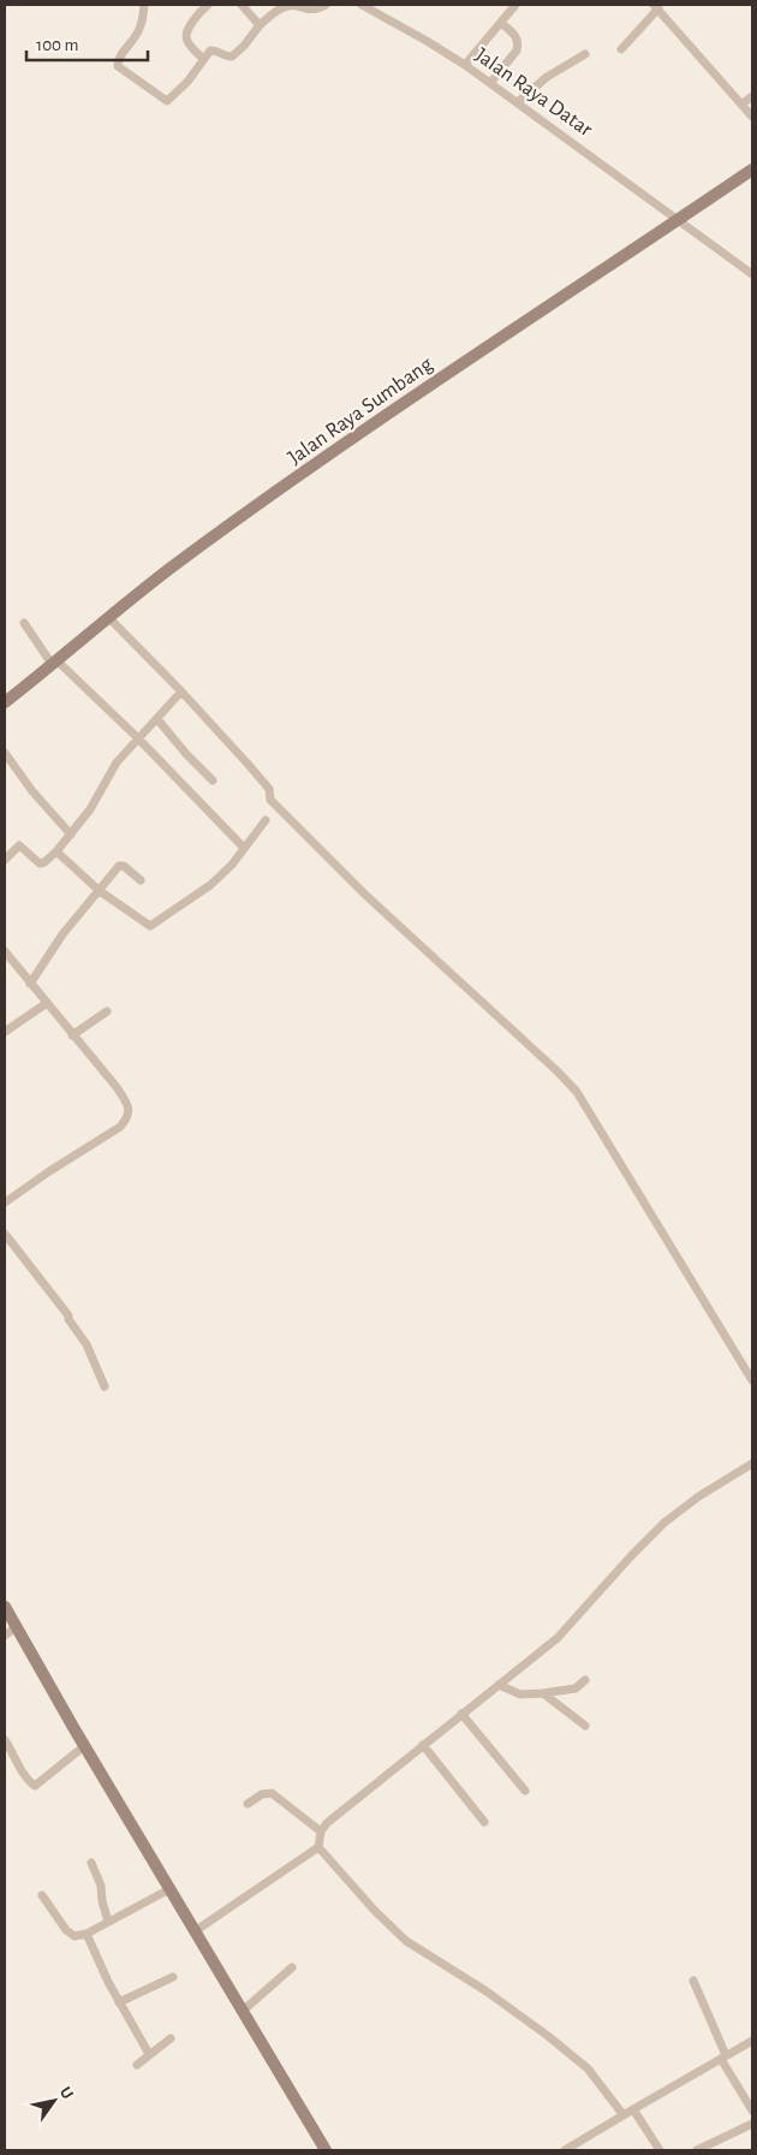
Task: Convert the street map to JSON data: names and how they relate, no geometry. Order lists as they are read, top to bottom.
{
  "streets": {
    "street": ["Jalan Raya Datar", "Jalan Raya Sumbang"]
  },
  "crossings": [
    ["Jalan Raya Datar", "Jalan Raya Sumbang"]
  ],
  "scale_bar": "100 m",
  "north": "top right"
}
